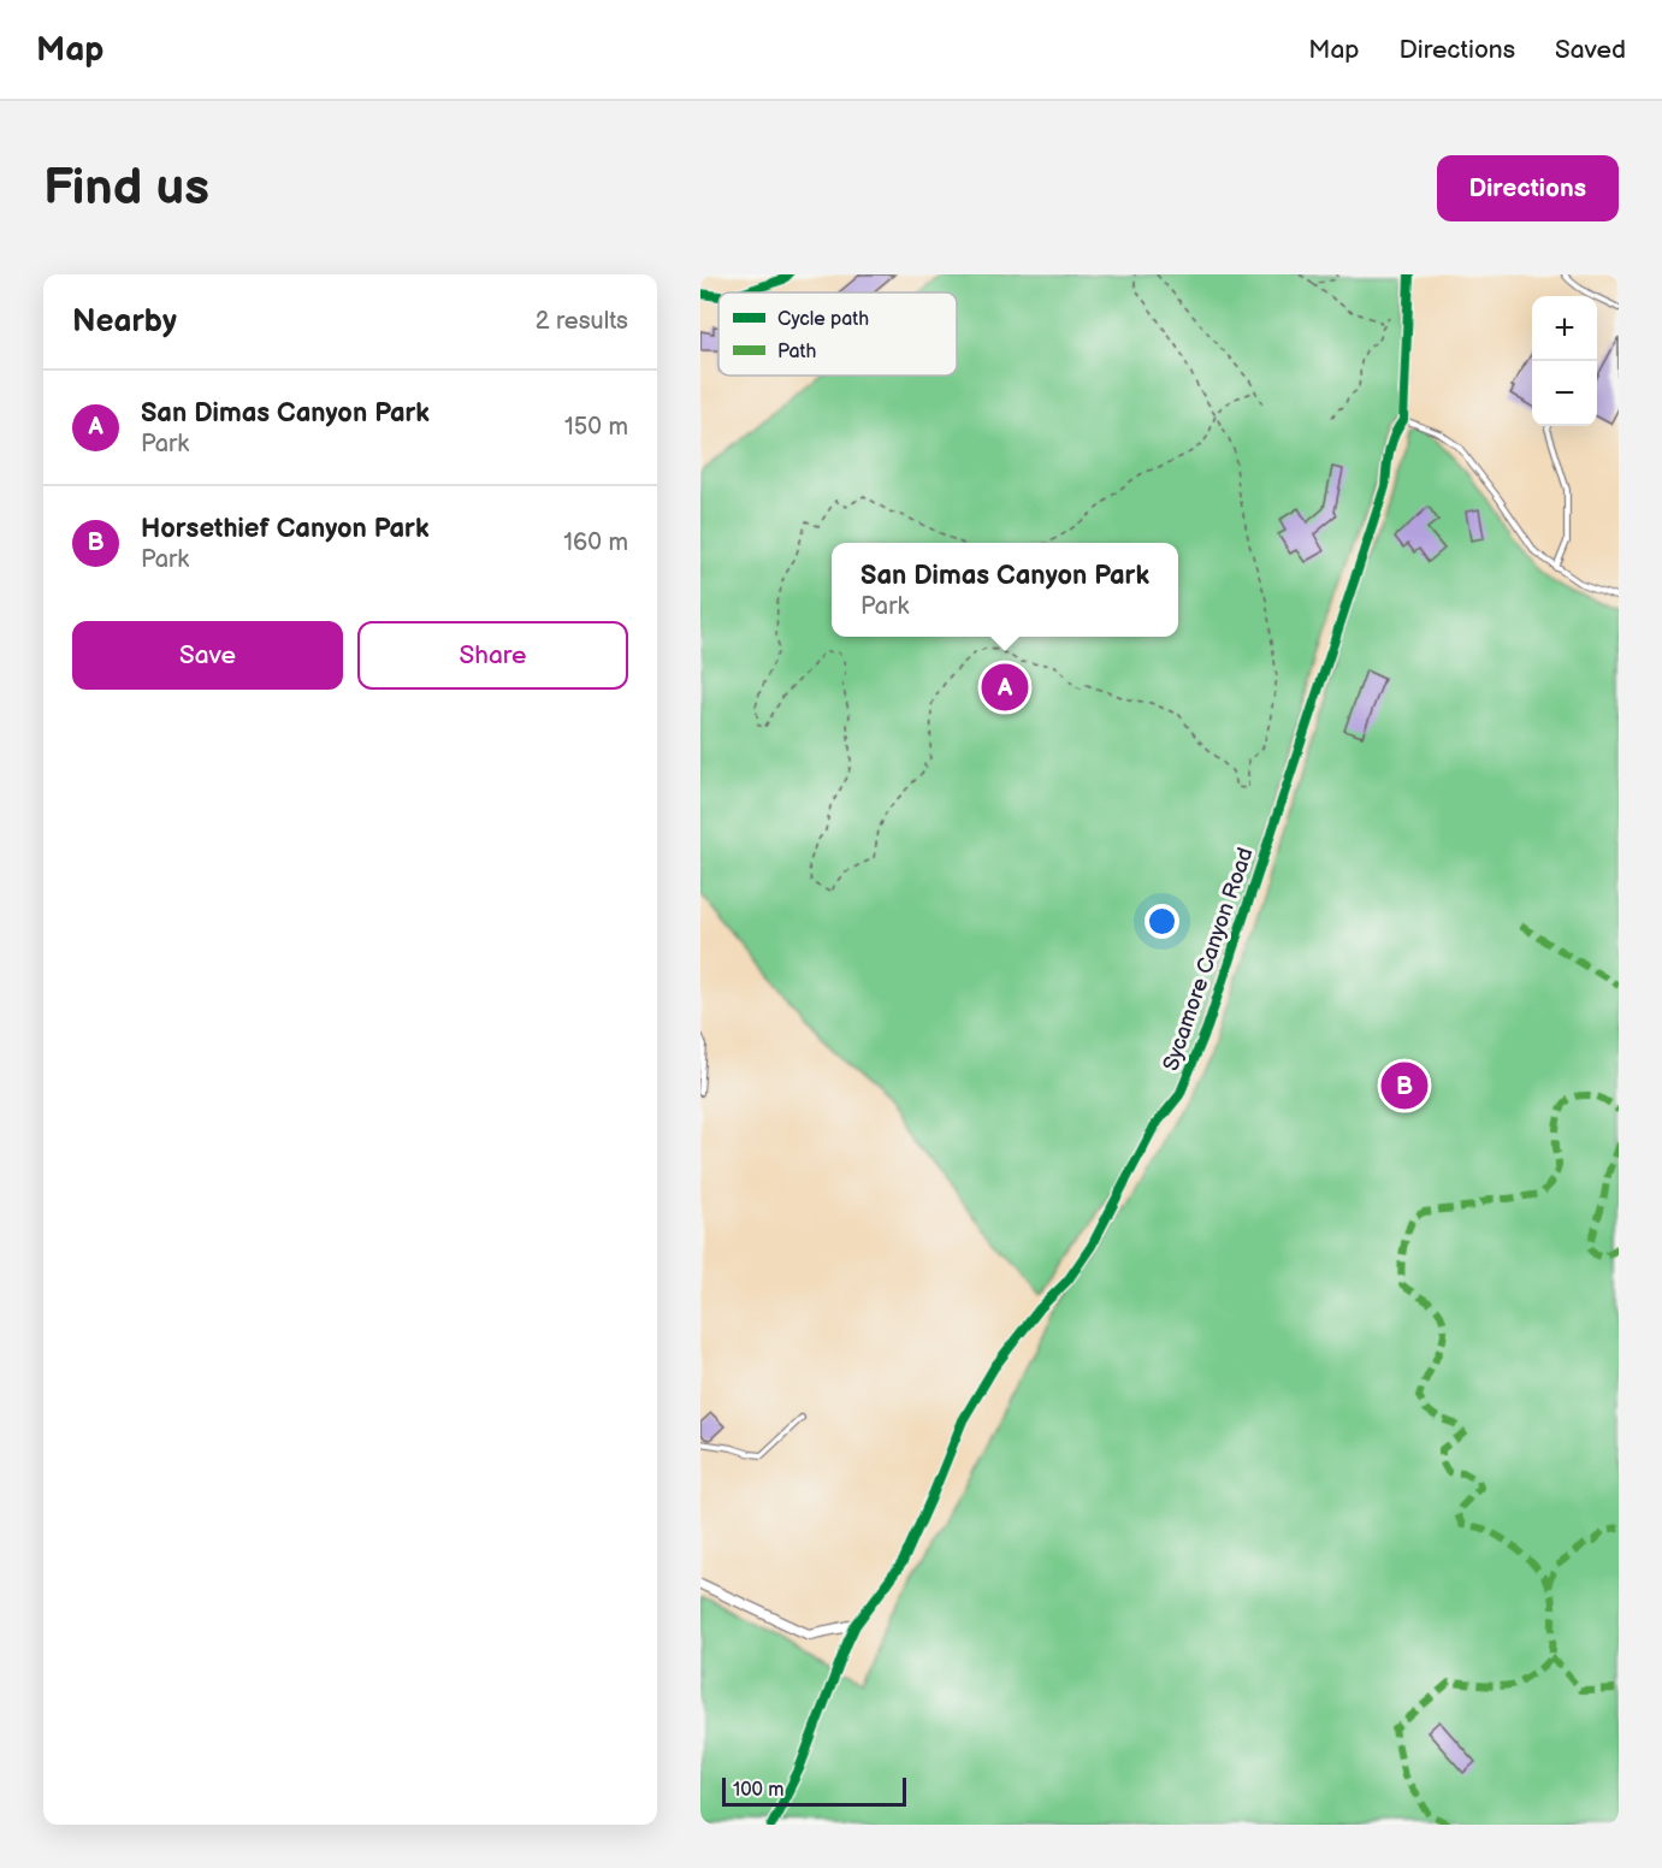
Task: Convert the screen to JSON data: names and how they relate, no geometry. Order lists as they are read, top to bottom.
{
  "streets": {
    "street": ["Sycamore Canyon Road"]
  },
  "legend": ["Cycle path", "Path"],
  "scale_bar": "100 m",
  "page": {
    "header": "Map",
    "nav": ["Map", "Directions", "Saved"],
    "buttons": [
      "Directions",
      ["Save", "Share"]
    ],
    "title": "Find us",
    "heading": ["Nearby", "2 results"],
    "map_buttons": ["+", "−"],
    "list": [
      {
        "mark": "A",
        "name": "San Dimas Canyon Park",
        "note": "Park",
        "value": "150 m"
      },
      {
        "mark": "B",
        "name": "Horsethief Canyon Park",
        "note": "Park",
        "value": "160 m"
      }
    ],
    "popup": ["San Dimas Canyon Park", "Park"],
    "pins": ["A", "B"],
    "scale": "100 m"
  }
}
